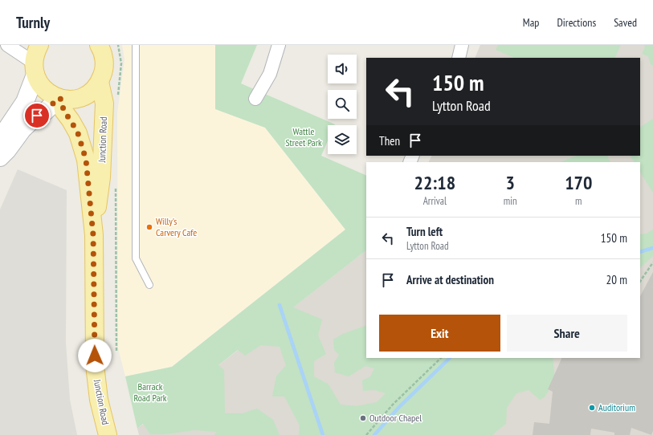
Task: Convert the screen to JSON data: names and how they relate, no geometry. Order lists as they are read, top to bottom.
{
  "streets": {
    "main road": ["Junction Road"]
  },
  "parks": ["Wattle Street Park", "Barrack Road Park"],
  "places": ["Willy's Carvery Cafe", "Auditorium", "Outdoor Chapel"],
  "page": {
    "header": "Turnly",
    "nav": ["Map", "Directions", "Saved"],
    "turn": ["150 m", "Lytton Road"],
    "then": "Then",
    "eta": [
      "22:18",
      "Arrival",
      "3",
      "min",
      "170",
      "m"
    ],
    "list": [
      {
        "name": "Turn left",
        "note": "Lytton Road",
        "value": "150 m"
      },
      {
        "name": "Arrive at destination",
        "value": "20 m"
      }
    ],
    "buttons": ["Exit", "Share"]
  }
}
